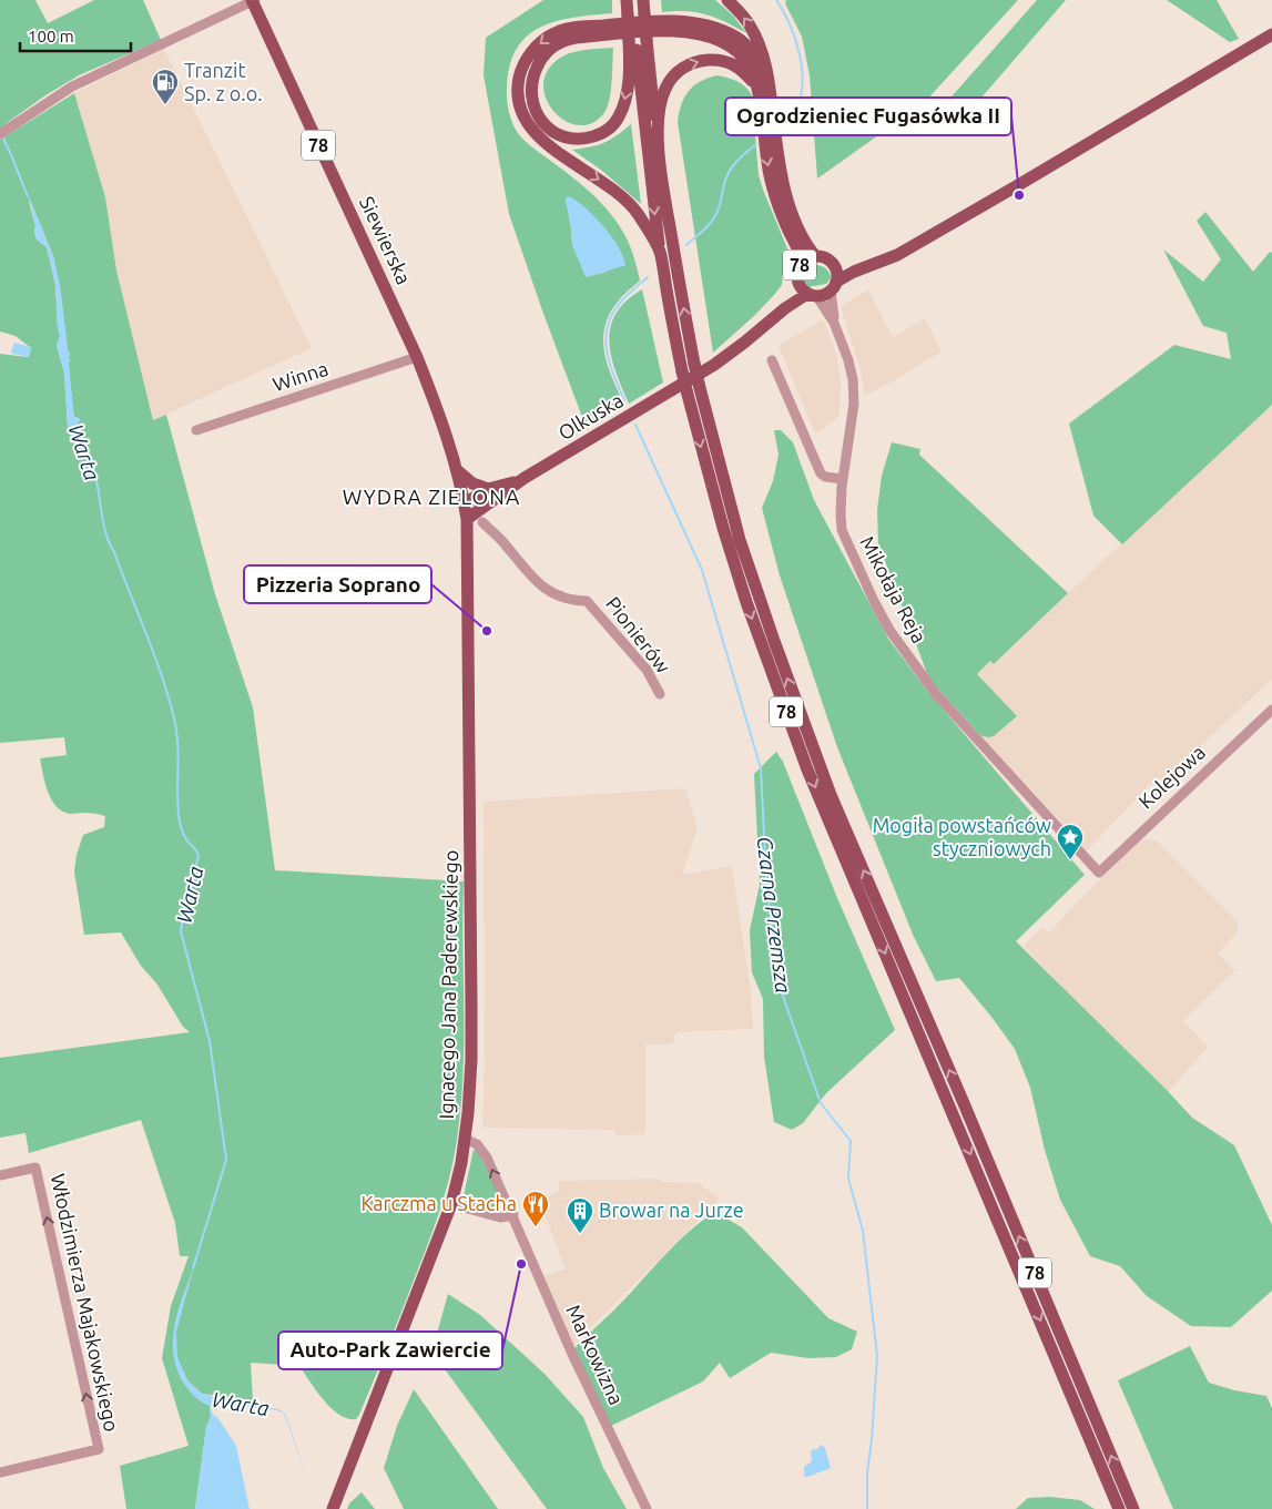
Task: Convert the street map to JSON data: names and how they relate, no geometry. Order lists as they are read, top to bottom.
{
  "streets": {
    "main road": [
      "78",
      "Siewierska",
      "Olkuska",
      "Ignacego Jana Paderewskiego"
    ],
    "street": [
      "Winna",
      "Mikołaja Reja",
      "Pionierów",
      "Kolejowa",
      "Włodzimierza Majakowskiego",
      "Markowizna"
    ]
  },
  "crossings": [
    ["78", "Olkuska"],
    ["78", "Mikołaja Reja"],
    ["Siewierska", "Winna"],
    ["Siewierska", "Olkuska"],
    ["Siewierska", "Ignacego Jana Paderewskiego"],
    ["Olkuska", "Ignacego Jana Paderewskiego"],
    ["Mikołaja Reja", "Kolejowa"],
    ["Ignacego Jana Paderewskiego", "Markowizna"]
  ],
  "districts": ["WYDRA ZIELONA"],
  "water": ["Warta", "Czarna Przemsza"],
  "places": {
    "fuel station": ["Tranzit Sp. z o.o."],
    "other": ["Ogrodzieniec Fugasówka II", "Pizzeria Soprano", "Auto-Park Zawiercie"],
    "place": ["Mogiła powstańców styczniowych"],
    "restaurant": ["Karczma u Stacha"],
    "building": ["Browar na Jurze"]
  },
  "scale_bar": "100 m"
}
